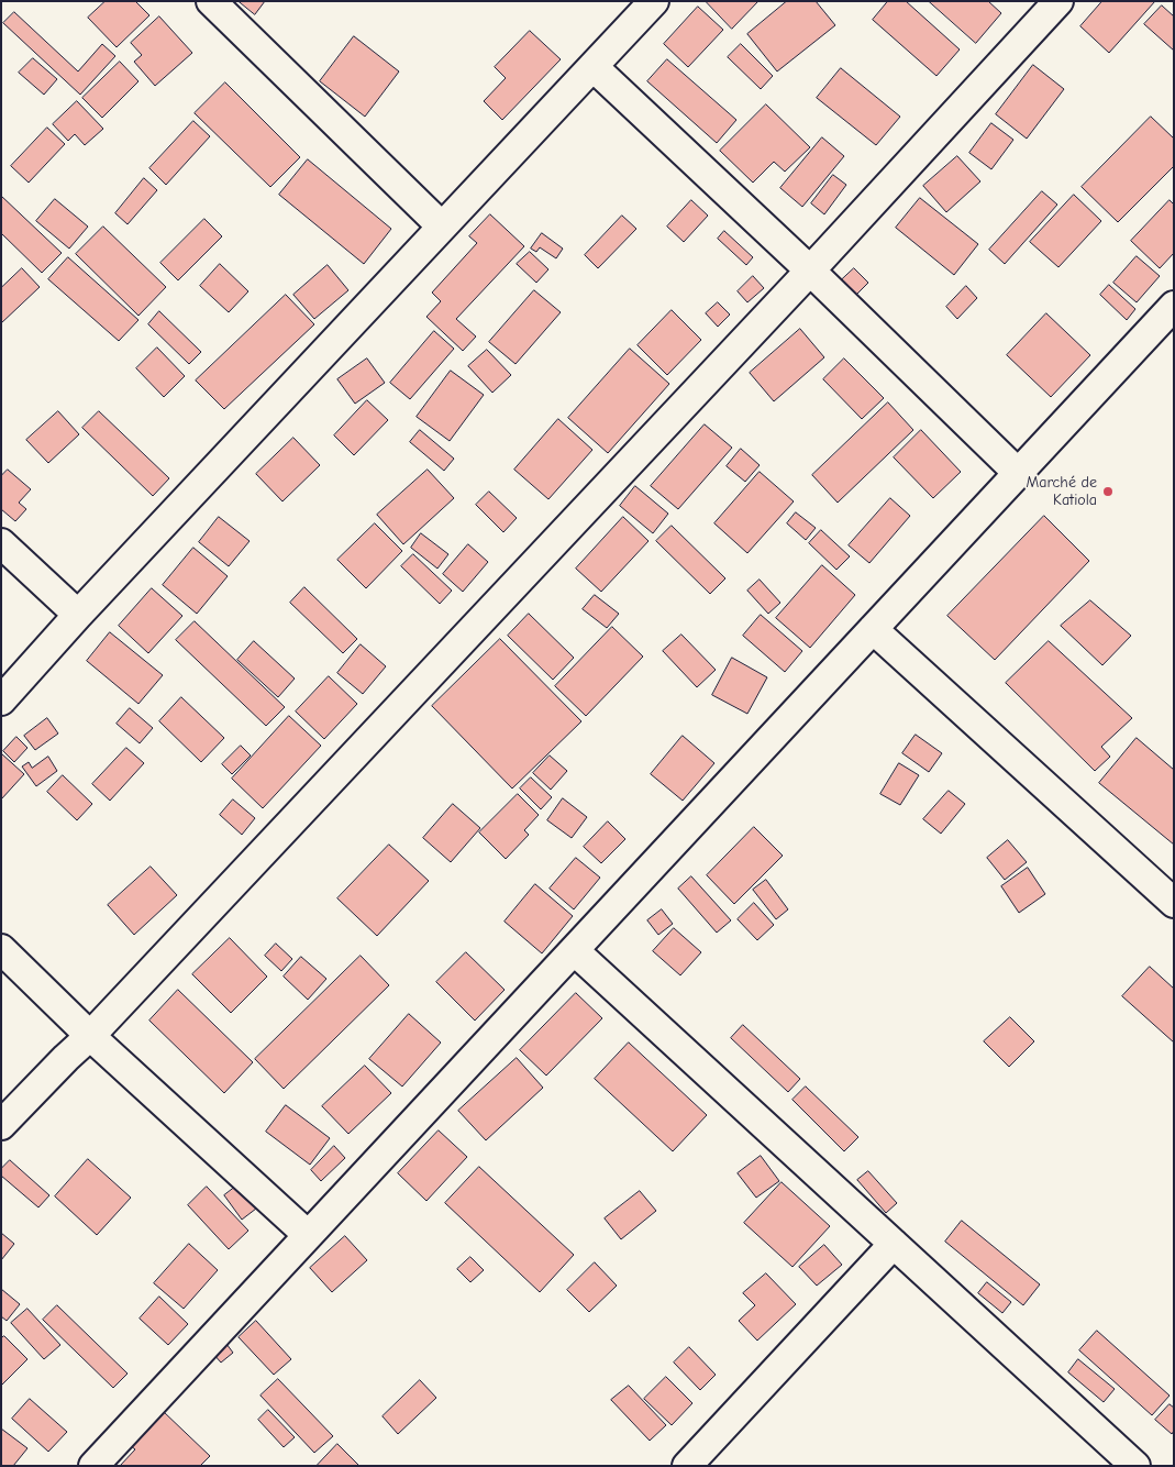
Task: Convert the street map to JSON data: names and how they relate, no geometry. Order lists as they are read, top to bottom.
{
  "places": ["Marché de Katiola"]
}
